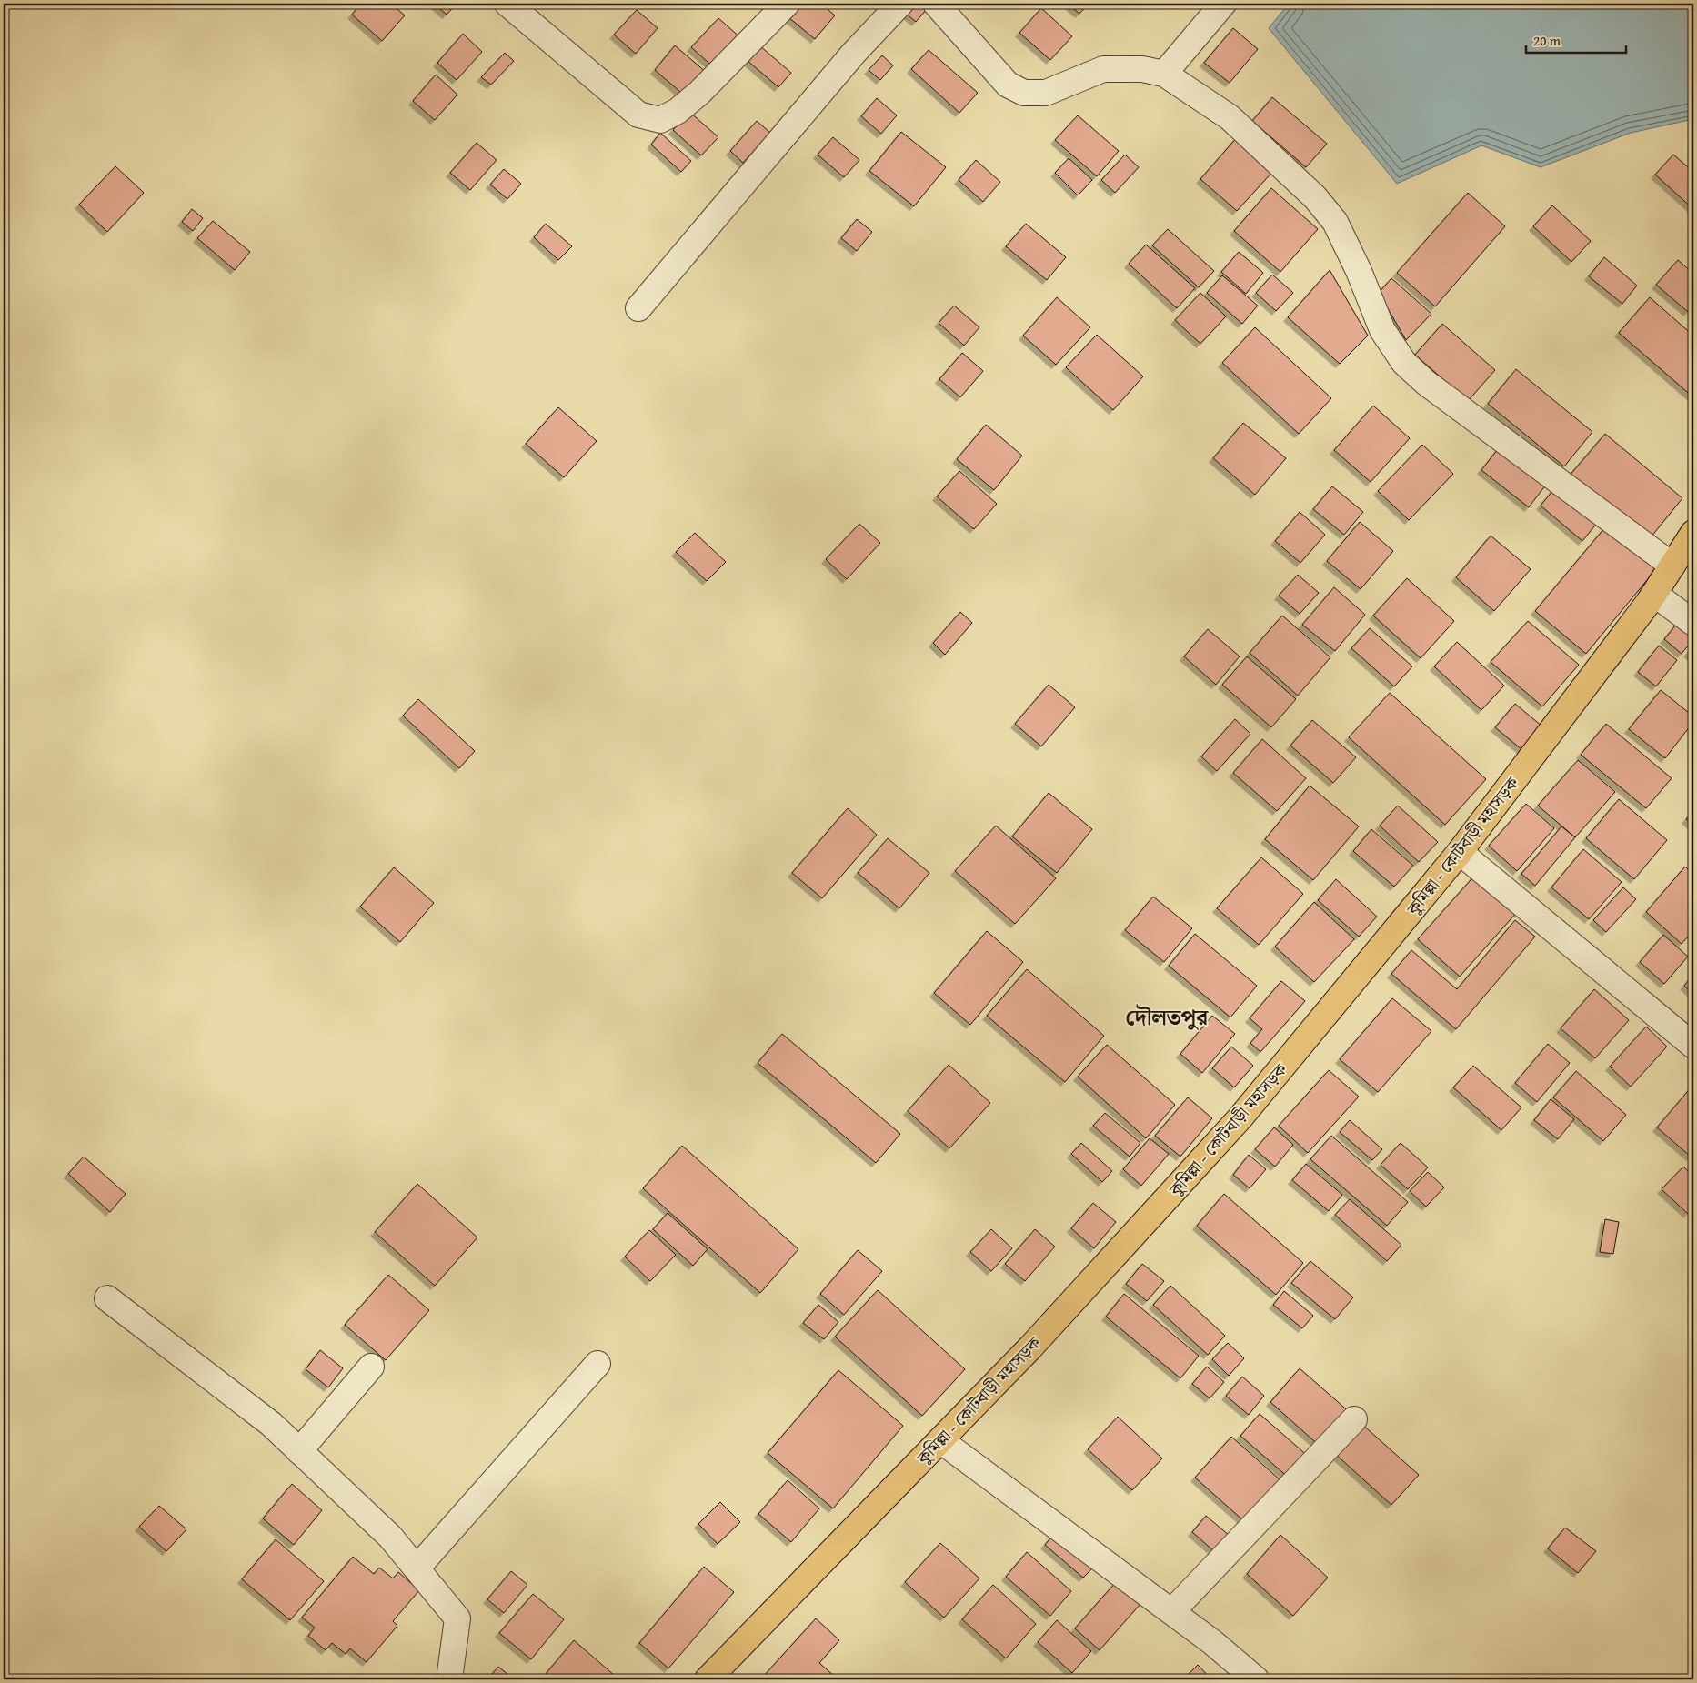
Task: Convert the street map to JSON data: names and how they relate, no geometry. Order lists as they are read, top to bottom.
{
  "streets": {
    "main road": ["কুমিল্লা - কোটবাড়ী মহাসড়ক"]
  },
  "districts": ["দৌলতপুর"],
  "scale_bar": "20 m"
}
